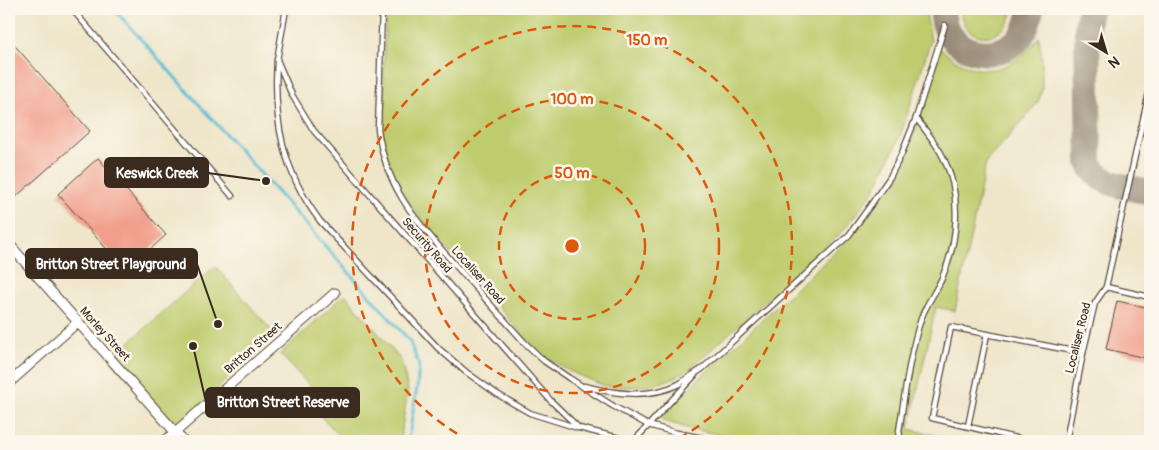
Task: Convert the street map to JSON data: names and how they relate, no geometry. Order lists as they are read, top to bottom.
{
  "streets": {
    "street": ["Morley Street", "Britton Street"],
    "lane": ["Security Road", "Localiser Road"]
  },
  "crossings": [
    ["Morley Street", "Britton Street"]
  ],
  "places": ["Keswick Creek", "Britton Street Playground", "Britton Street Reserve"],
  "north": "bottom right",
  "rings": ["150 m", "100 m", "50 m"]
}
